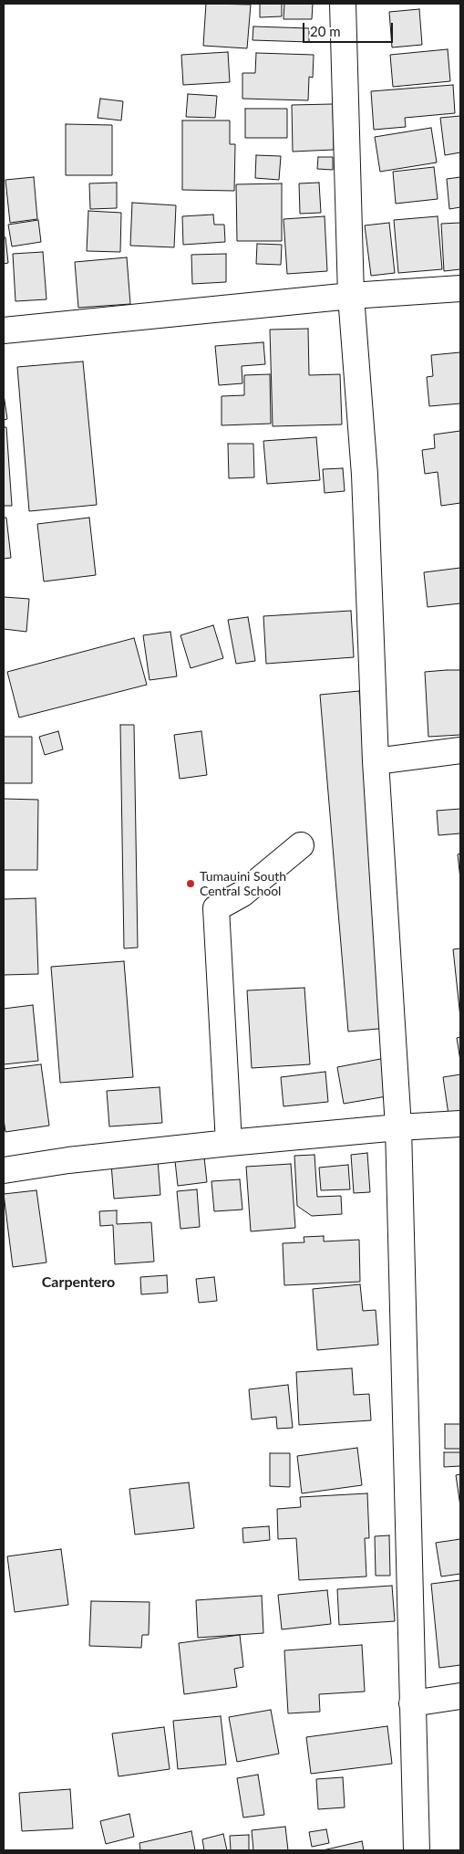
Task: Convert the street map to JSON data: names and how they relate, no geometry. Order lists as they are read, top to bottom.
{
  "districts": ["Carpentero"],
  "places": ["Tumauini South Central School"],
  "scale_bar": "20 m"
}
